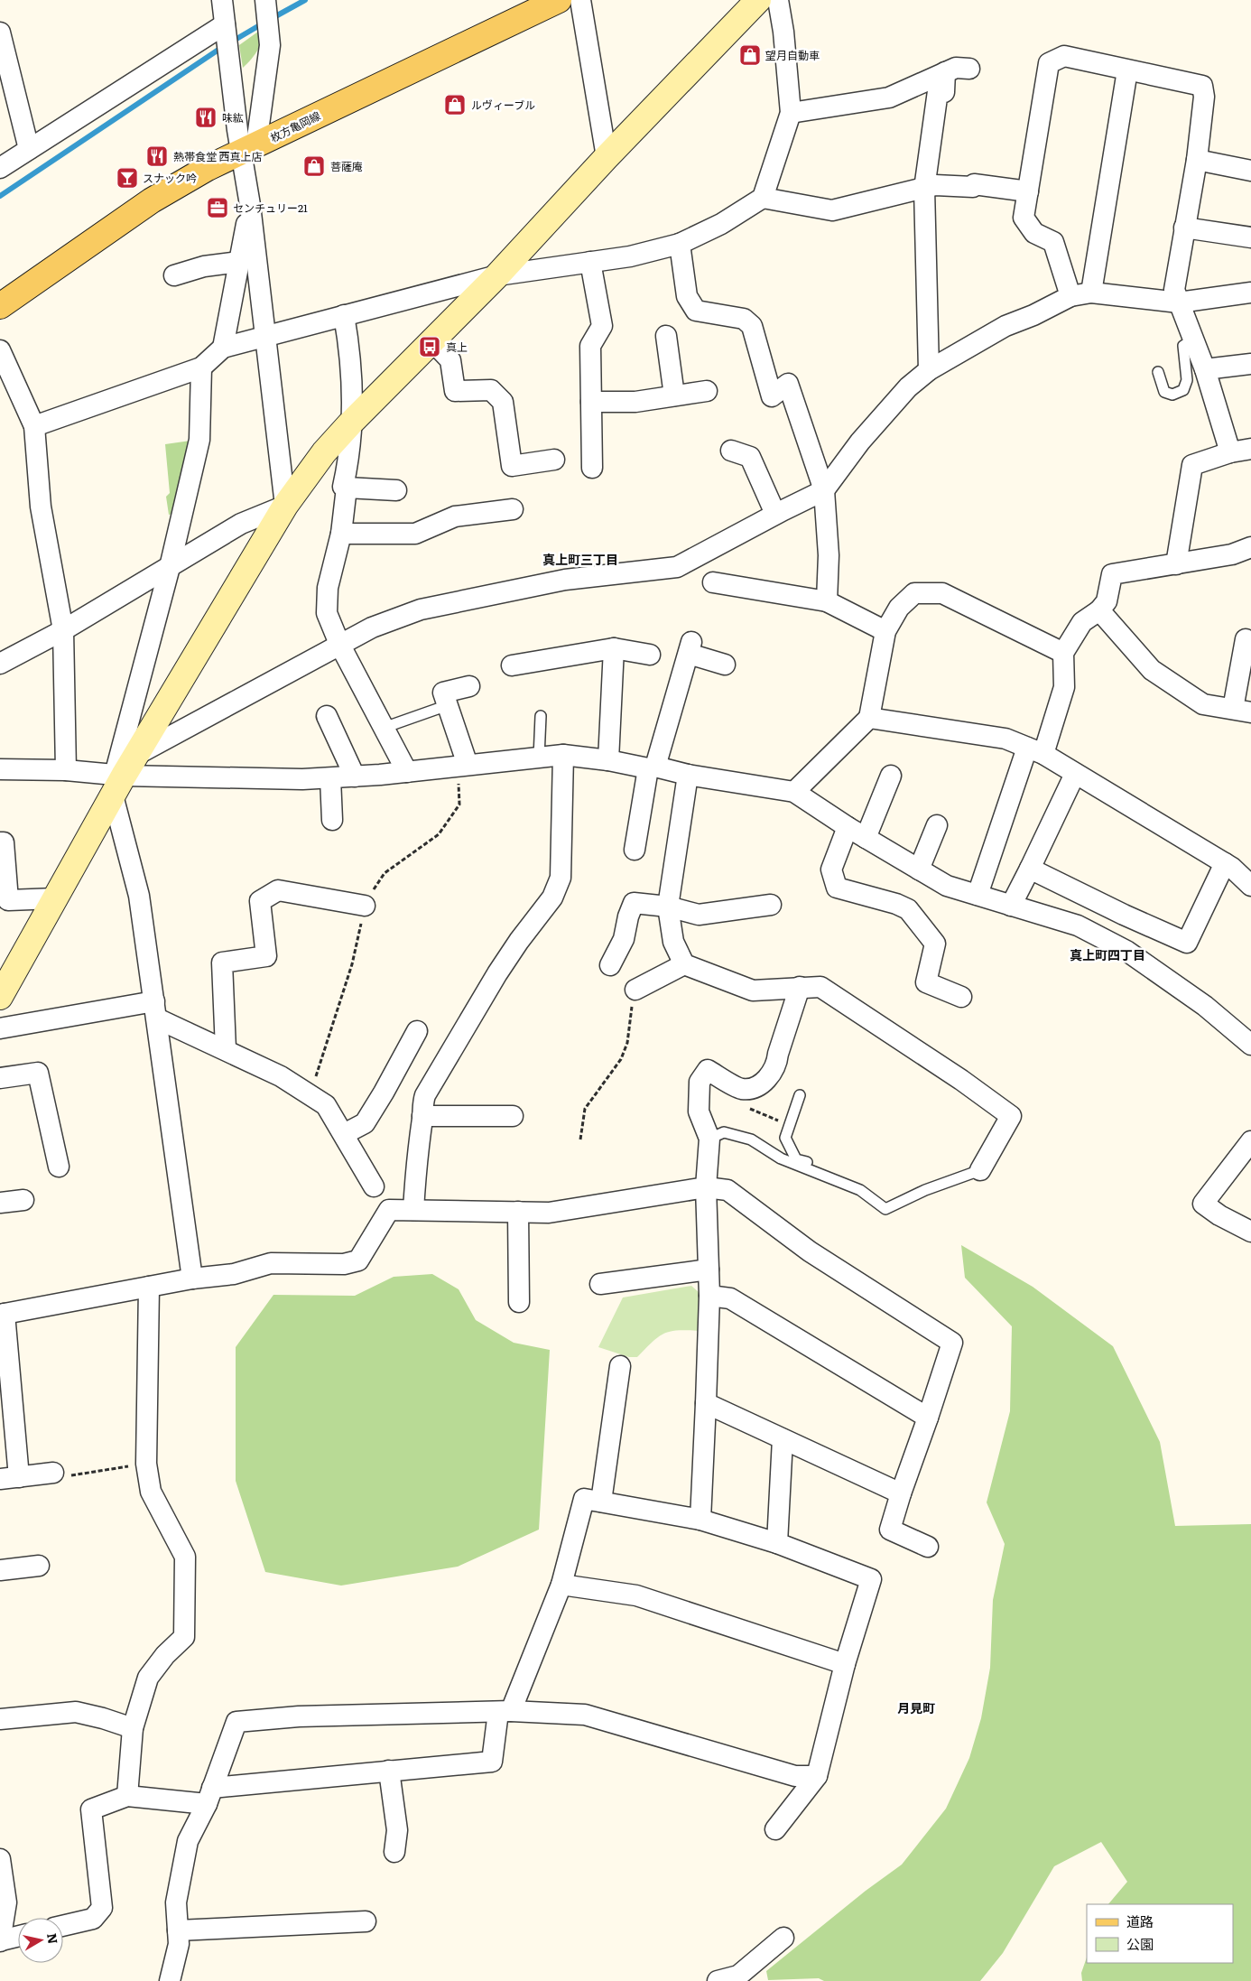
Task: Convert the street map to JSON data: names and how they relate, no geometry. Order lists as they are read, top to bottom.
{
  "streets": {
    "main road": ["枚方亀岡線"]
  },
  "districts": ["真上町三丁目", "真上町四丁目", "月見町"],
  "places": {
    "shop": ["望月自動車", "ルヴィーブル", "菩薩庵"],
    "restaurant": ["味紘", "熱帯食堂 西真上店"],
    "bar": ["スナック吟"],
    "office": ["センチュリー21"],
    "bus stop": ["真上"]
  },
  "legend": ["道路", "公園"],
  "north": "right"
}
